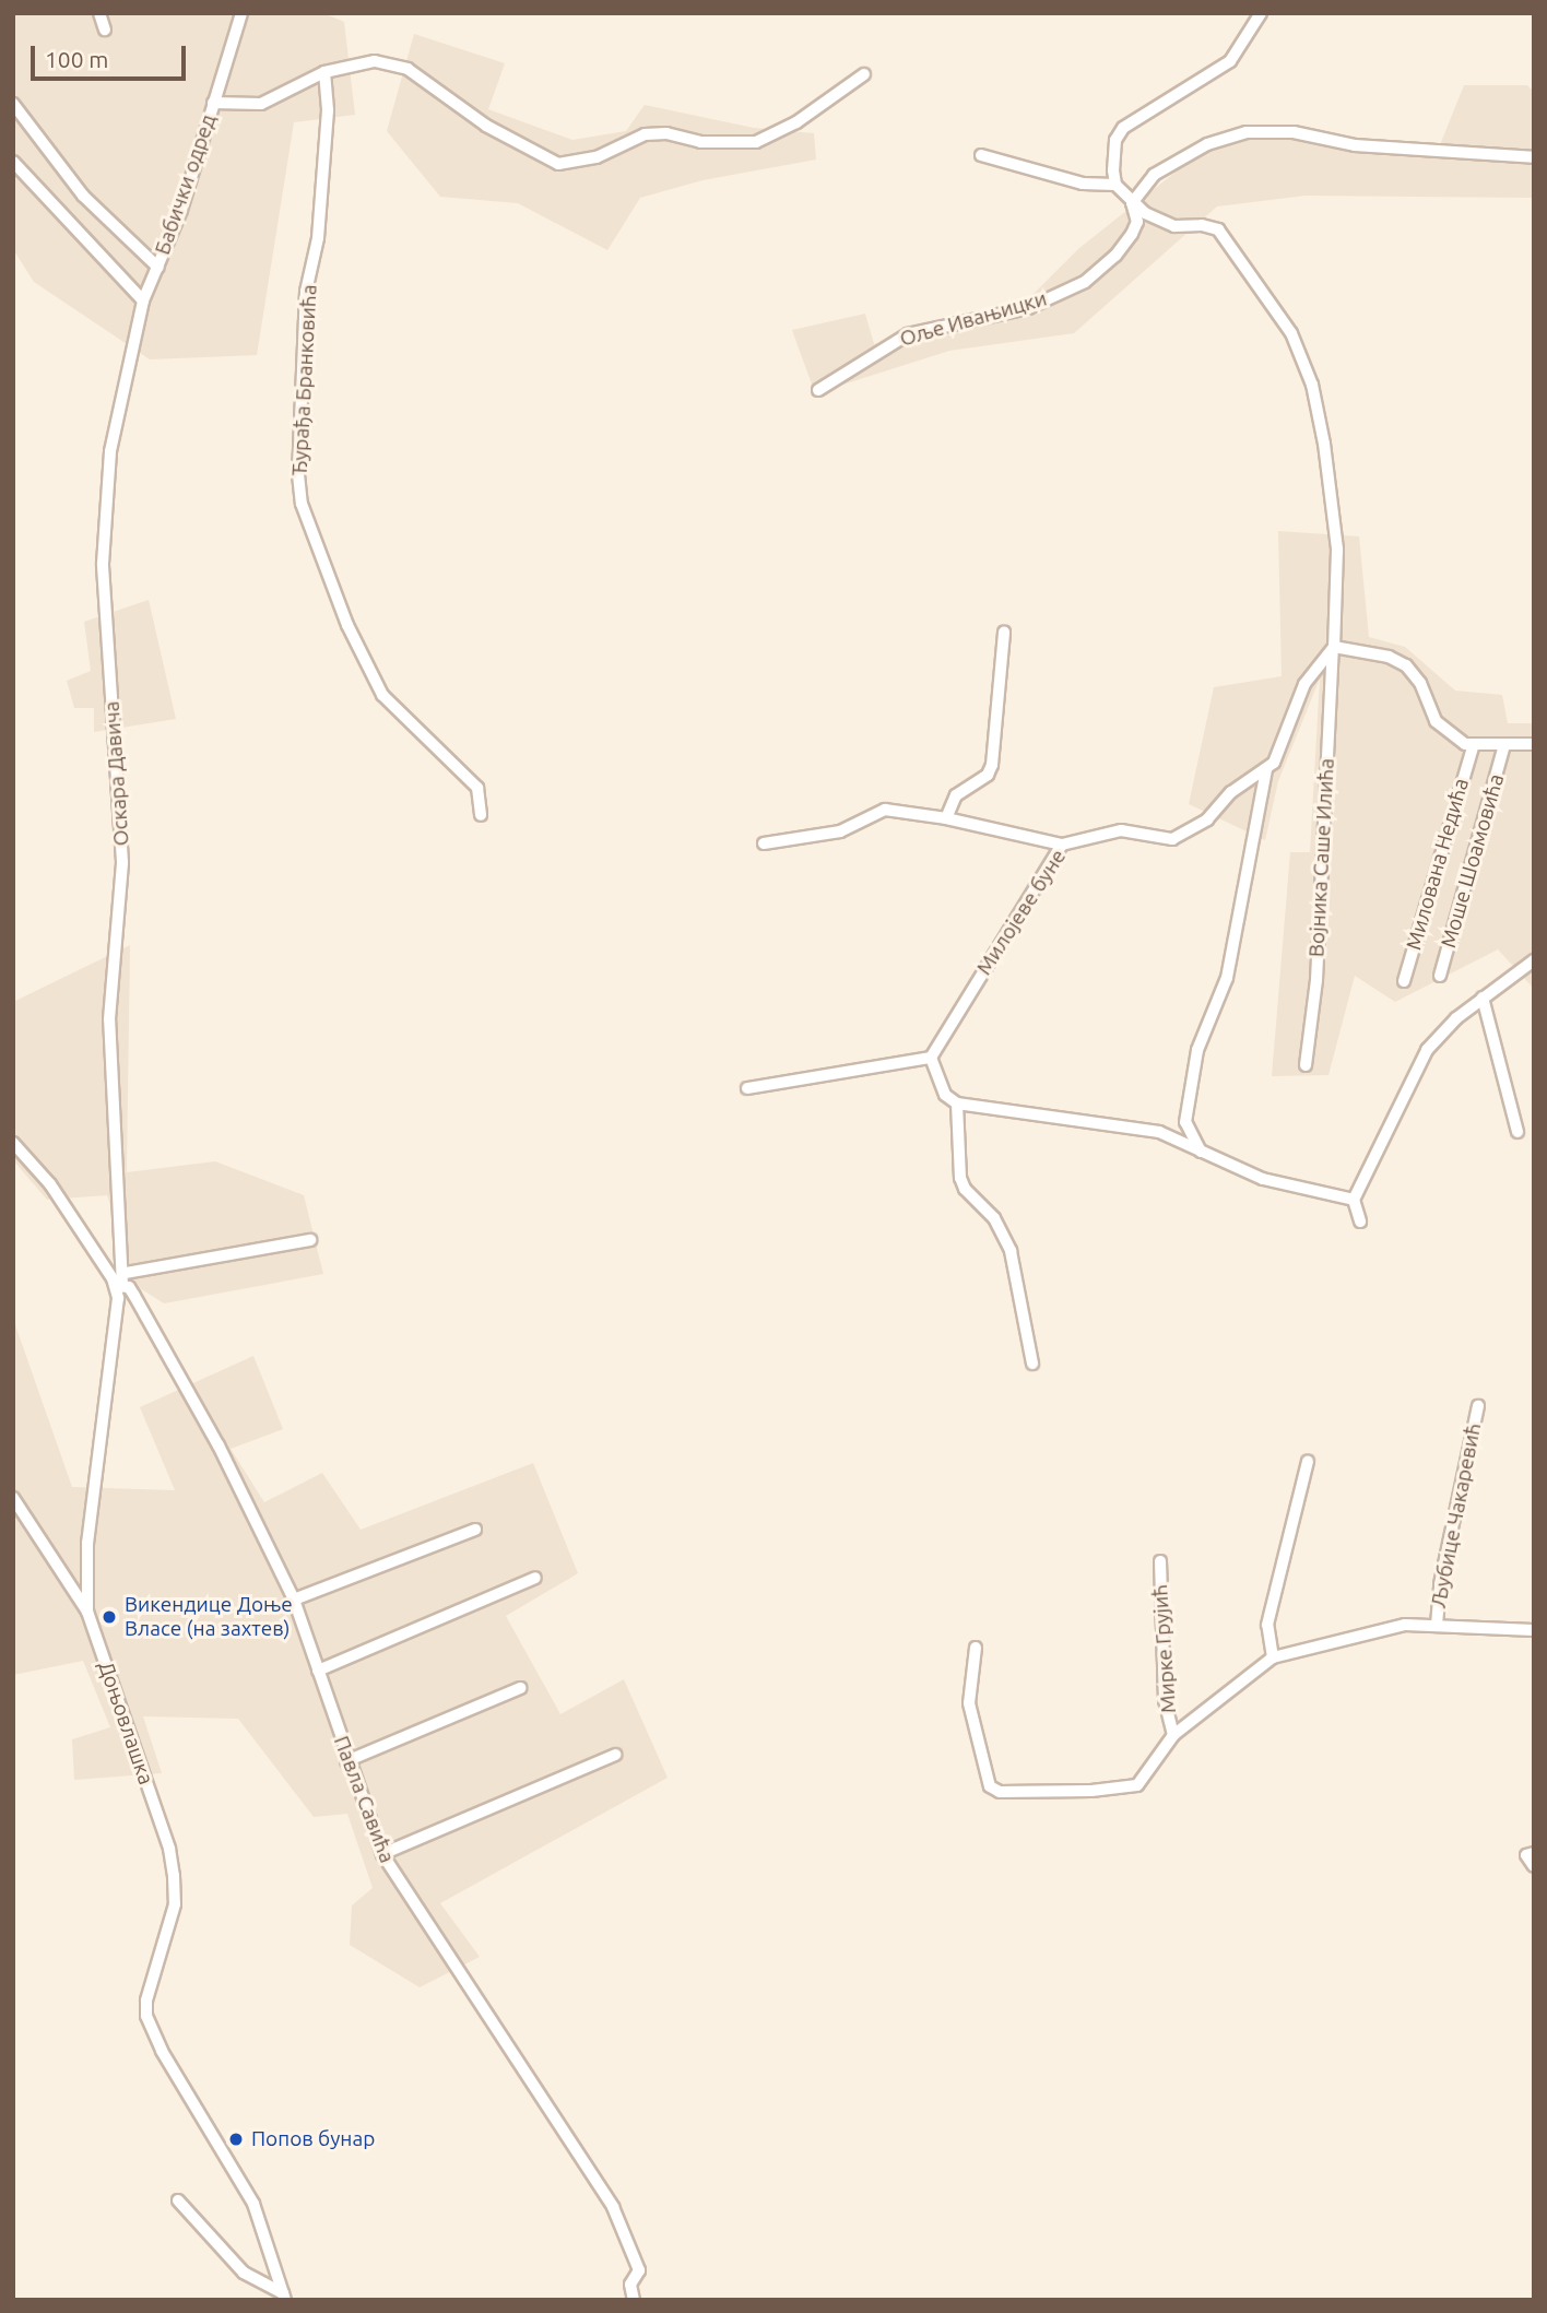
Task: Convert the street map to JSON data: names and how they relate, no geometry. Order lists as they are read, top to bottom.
{
  "streets": {
    "street": [
      "Бабички одред",
      "Оље Ивањицки",
      "Ђурађа Бранковића",
      "Оскара Давича",
      "Војника Саше Илића",
      "Моше Шоамовића",
      "Милована Недића",
      "Милојеве буне",
      "Љубице Чакаревић",
      "Мирке Грујић",
      "Доњовлашка",
      "Павла Савића"
    ]
  },
  "crossings": [
    ["Бабички одред", "Оскара Давича"],
    ["Оље Ивањицки", "Војника Саше Илића"],
    ["Оскара Давича", "Доњовлашка"],
    ["Оскара Давича", "Павла Савића"],
    ["Доњовлашка", "Павла Савића"]
  ],
  "places": ["Викендице Доње Власе (на захтев)", "Попов бунар"],
  "scale_bar": "100 m"
}
